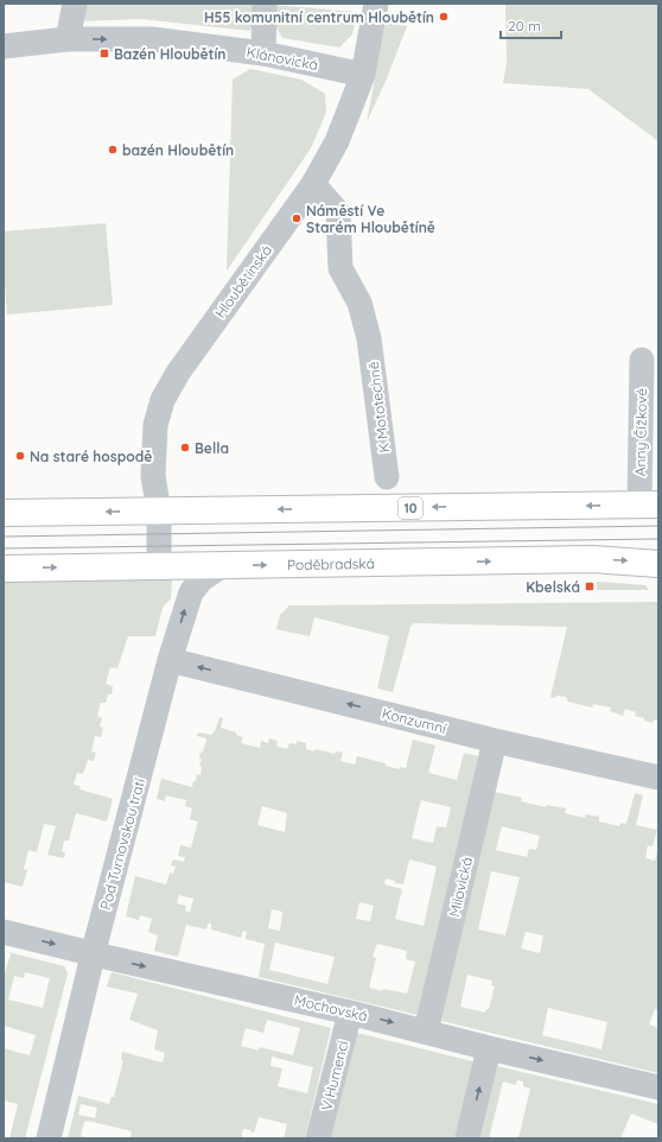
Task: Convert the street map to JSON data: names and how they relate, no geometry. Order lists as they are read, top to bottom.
{
  "streets": {
    "main road": ["10", "Poděbradská"],
    "street": [
      "Klánovická",
      "Hloubětínská",
      "K Mototechně",
      "Anny Čížkové",
      "Konzumní",
      "Pod Turnovskou tratí",
      "Milovická",
      "Mochovská",
      "V Humenci"
    ]
  },
  "crossings": [
    ["Klánovická", "Hloubětínská"],
    ["Hloubětínská", "K Mototechně"],
    ["Hloubětínská", "10"],
    ["Hloubětínská", "Poděbradská"],
    ["Anny Čížkové", "10"],
    ["Poděbradská", "Pod Turnovskou tratí"],
    ["Konzumní", "Pod Turnovskou tratí"],
    ["Konzumní", "Milovická"],
    ["Pod Turnovskou tratí", "Mochovská"],
    ["Milovická", "Mochovská"],
    ["Mochovská", "V Humenci"]
  ],
  "one_way": ["Klánovická", "Konzumní", "Mochovská"],
  "places": {
    "other": [
      "H55 komunitní centrum Hloubětín",
      "bazén Hloubětín",
      "Náměstí Ve Starém Hloubětíně",
      "Bella",
      "Na staré hospodě"
    ],
    "transit": ["Bazén Hloubětín", "Kbelská"]
  },
  "scale_bar": "20 m"
}
